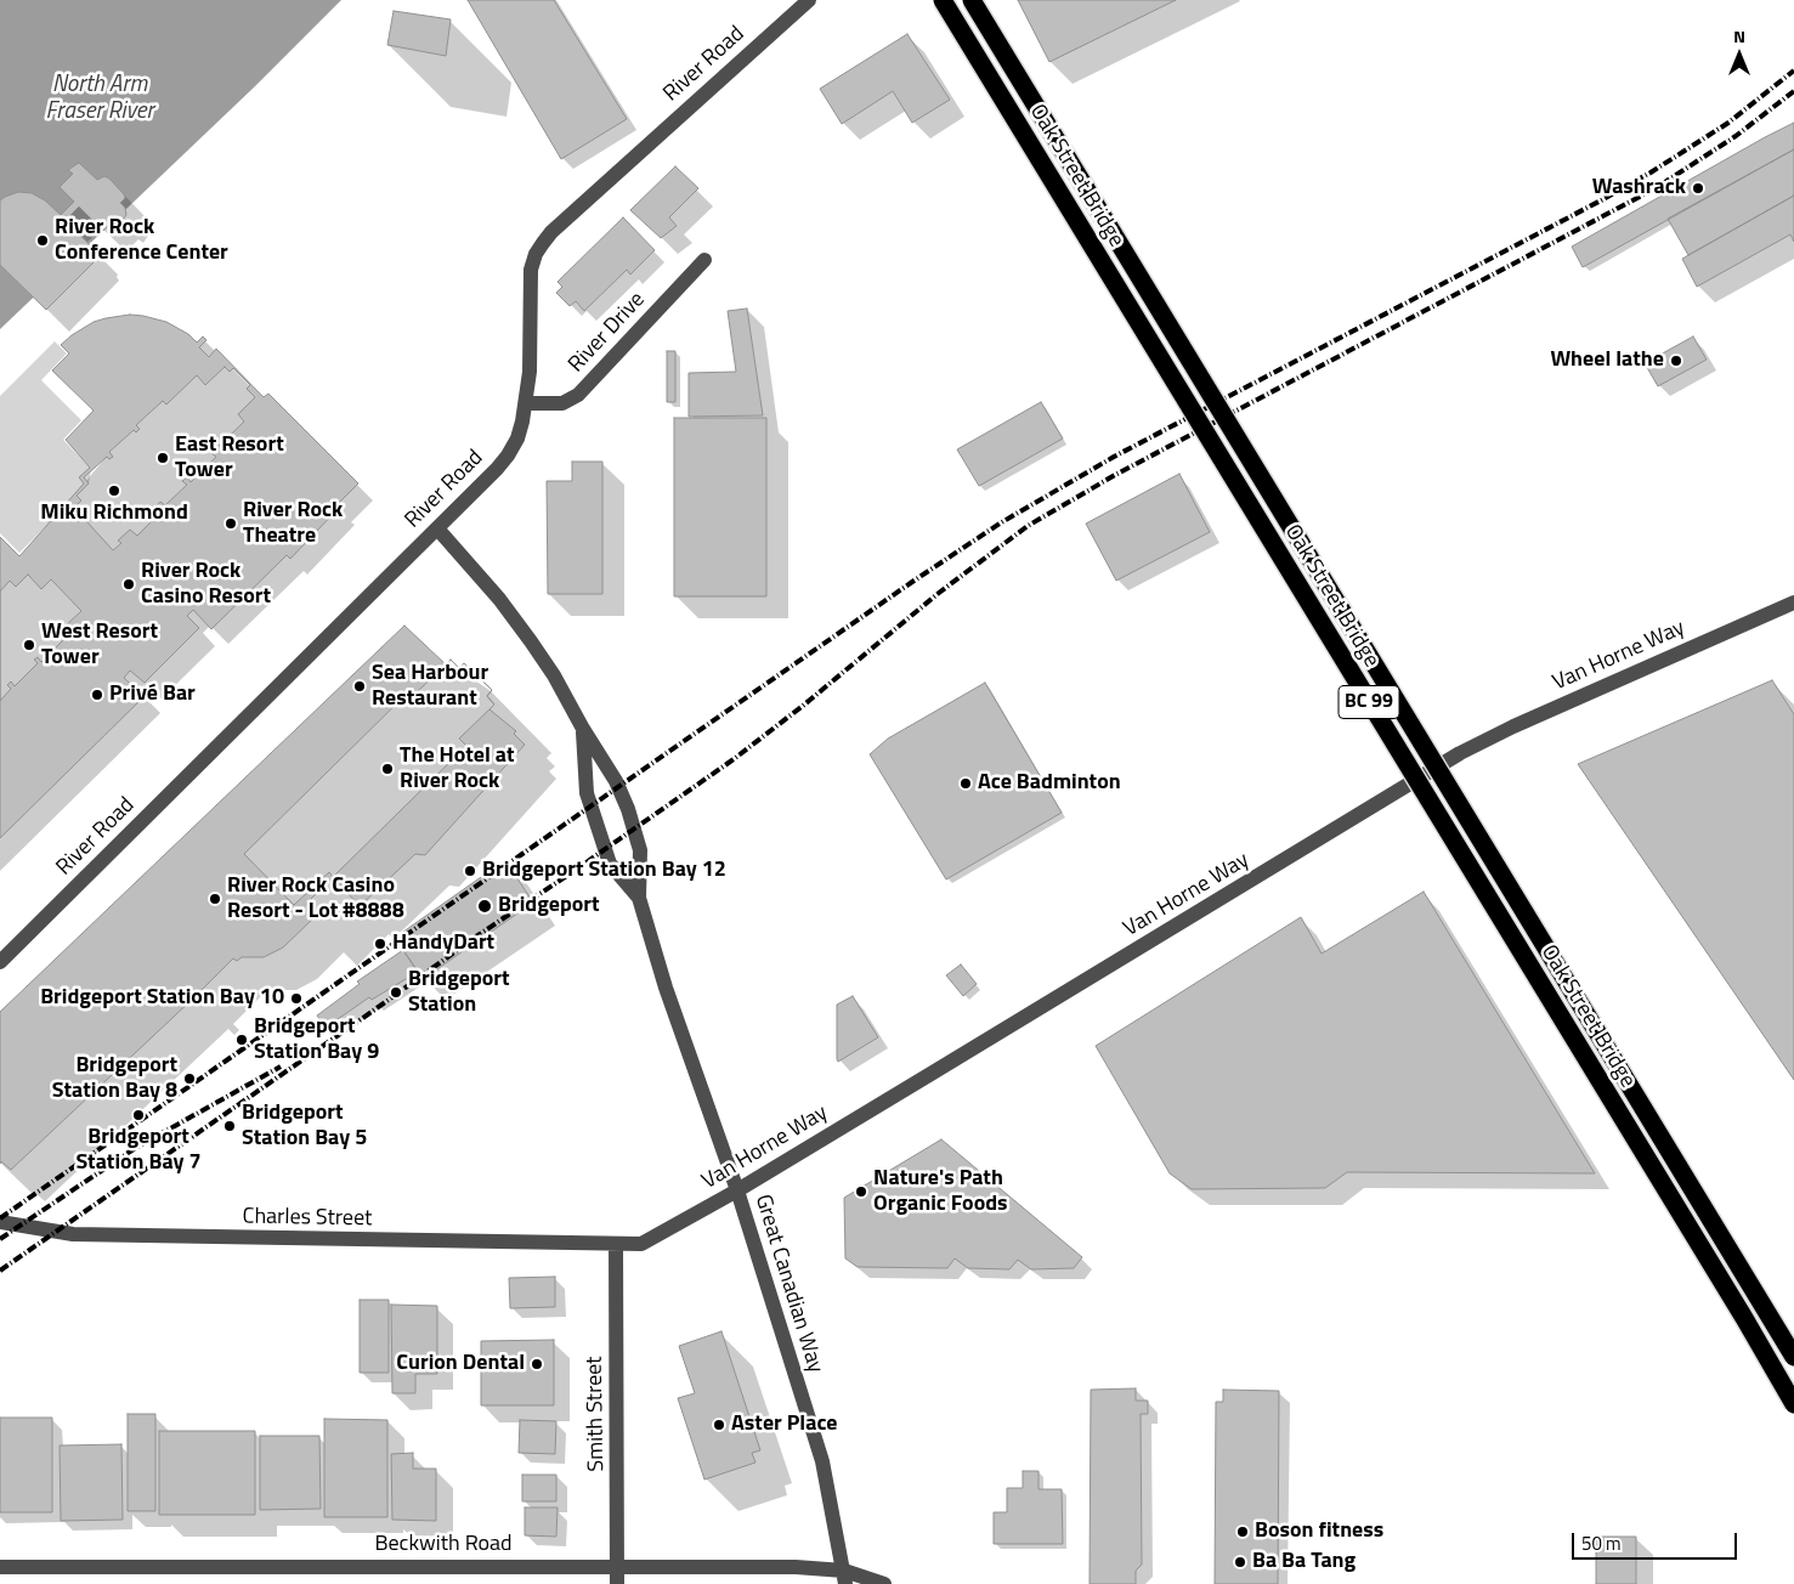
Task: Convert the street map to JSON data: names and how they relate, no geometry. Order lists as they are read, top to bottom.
{
  "streets": {
    "highway": ["Oak Street Bridge", "BC 99"],
    "street": [
      "River Road",
      "River Drive",
      "Van Horne Way",
      "Charles Street",
      "Great Canadian Way",
      "Smith Street",
      "Beckwith Road"
    ]
  },
  "crossings": [
    ["River Road", "River Drive"],
    ["River Road", "Great Canadian Way"],
    ["Van Horne Way", "Charles Street"],
    ["Van Horne Way", "Great Canadian Way"],
    ["Van Horne Way", "Smith Street"],
    ["Charles Street", "Smith Street"],
    ["Great Canadian Way", "Beckwith Road"],
    ["Smith Street", "Beckwith Road"]
  ],
  "water": ["North Arm Fraser River"],
  "places": [
    "Washrack",
    "River Rock Conference Center",
    "Wheel lathe",
    "East Resort Tower",
    "Miku Richmond",
    "River Rock Theatre",
    "River Rock Casino Resort",
    "West Resort Tower",
    "Sea Harbour Restaurant",
    "Privé Bar",
    "The Hotel at River Rock",
    "Ace Badminton",
    "Bridgeport Station Bay 12",
    "River Rock Casino Resort - Lot #8888",
    "Bridgeport",
    "HandyDart",
    "Bridgeport Station",
    "Bridgeport Station Bay 10",
    "Bridgeport Station Bay 9",
    "Bridgeport Station Bay 8",
    "Bridgeport Station Bay 7",
    "Bridgeport Station Bay 5",
    "Nature's Path Organic Foods",
    "Curion Dental",
    "Aster Place",
    "Boson fitness",
    "Ba Ba Tang"
  ],
  "scale_bar": "50 m",
  "north": "top"
}
